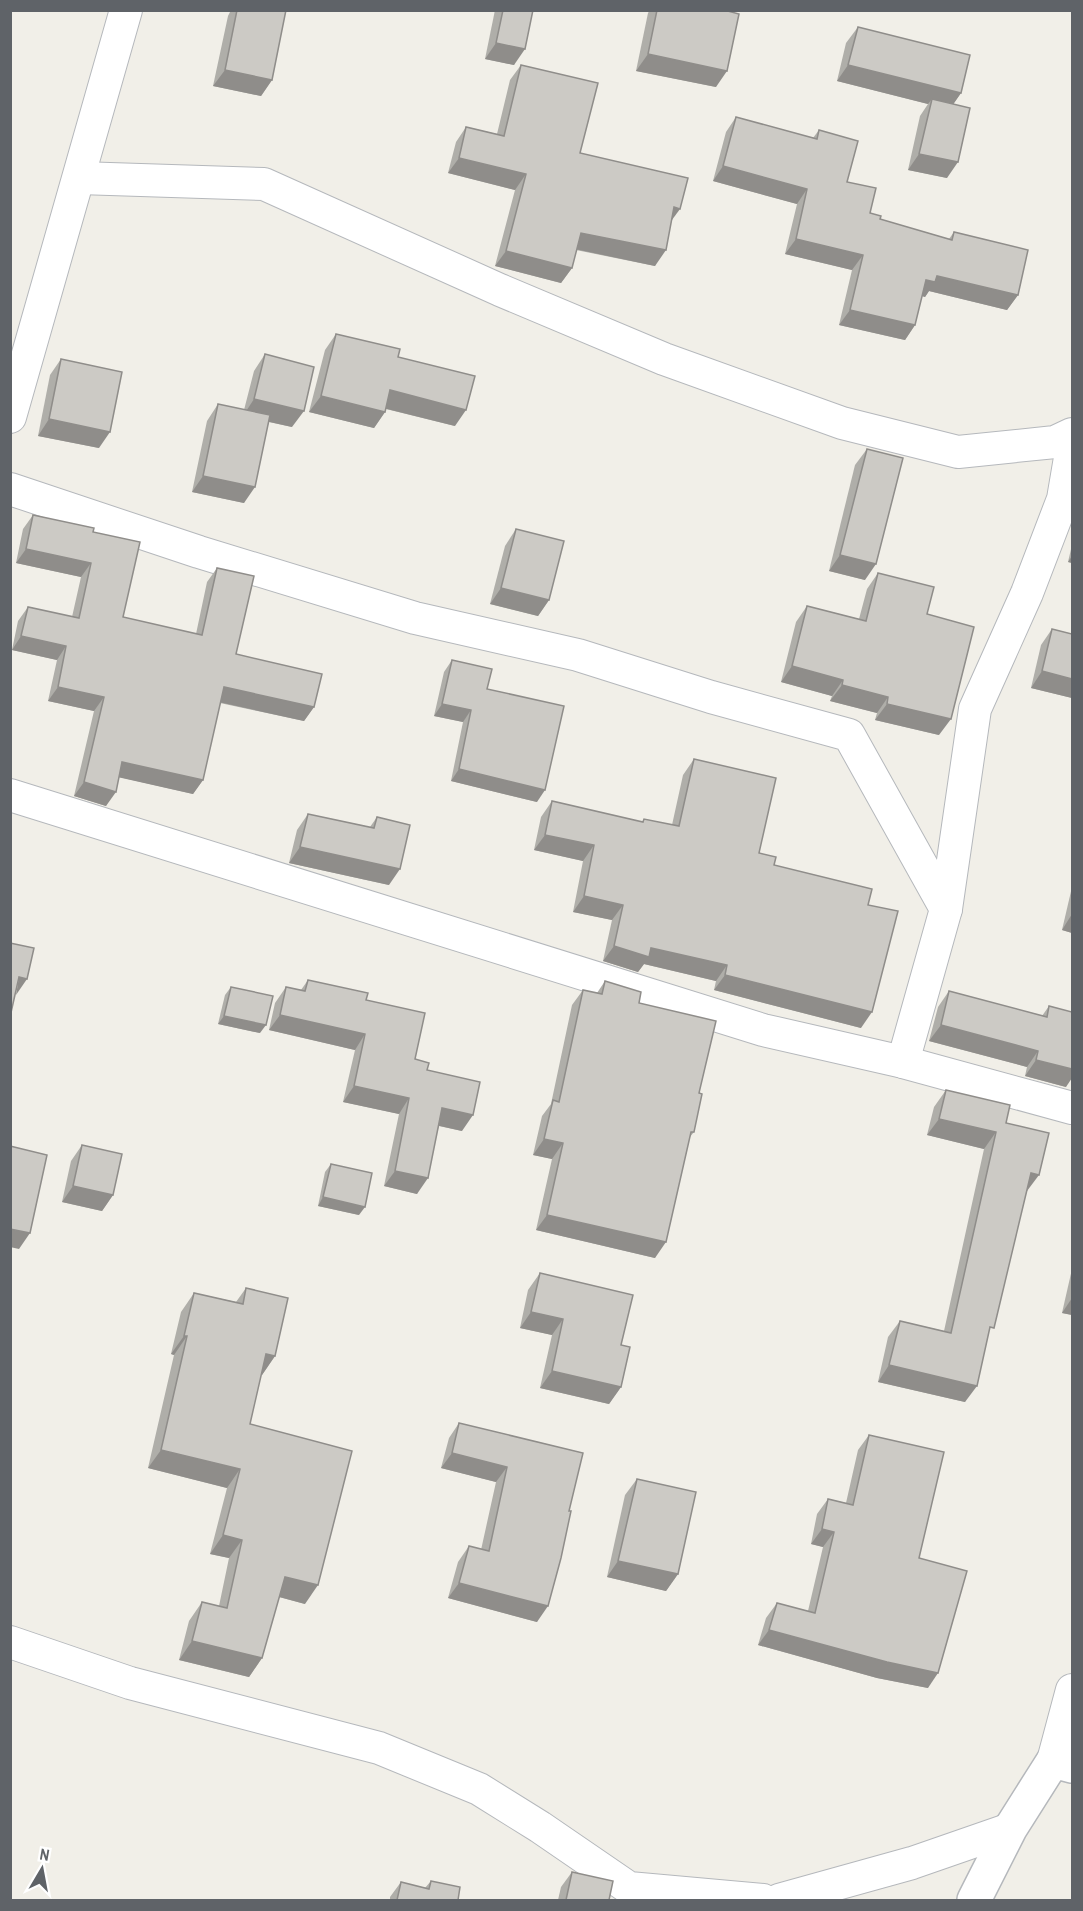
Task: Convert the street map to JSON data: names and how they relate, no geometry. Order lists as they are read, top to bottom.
{
  "north": "top"
}
